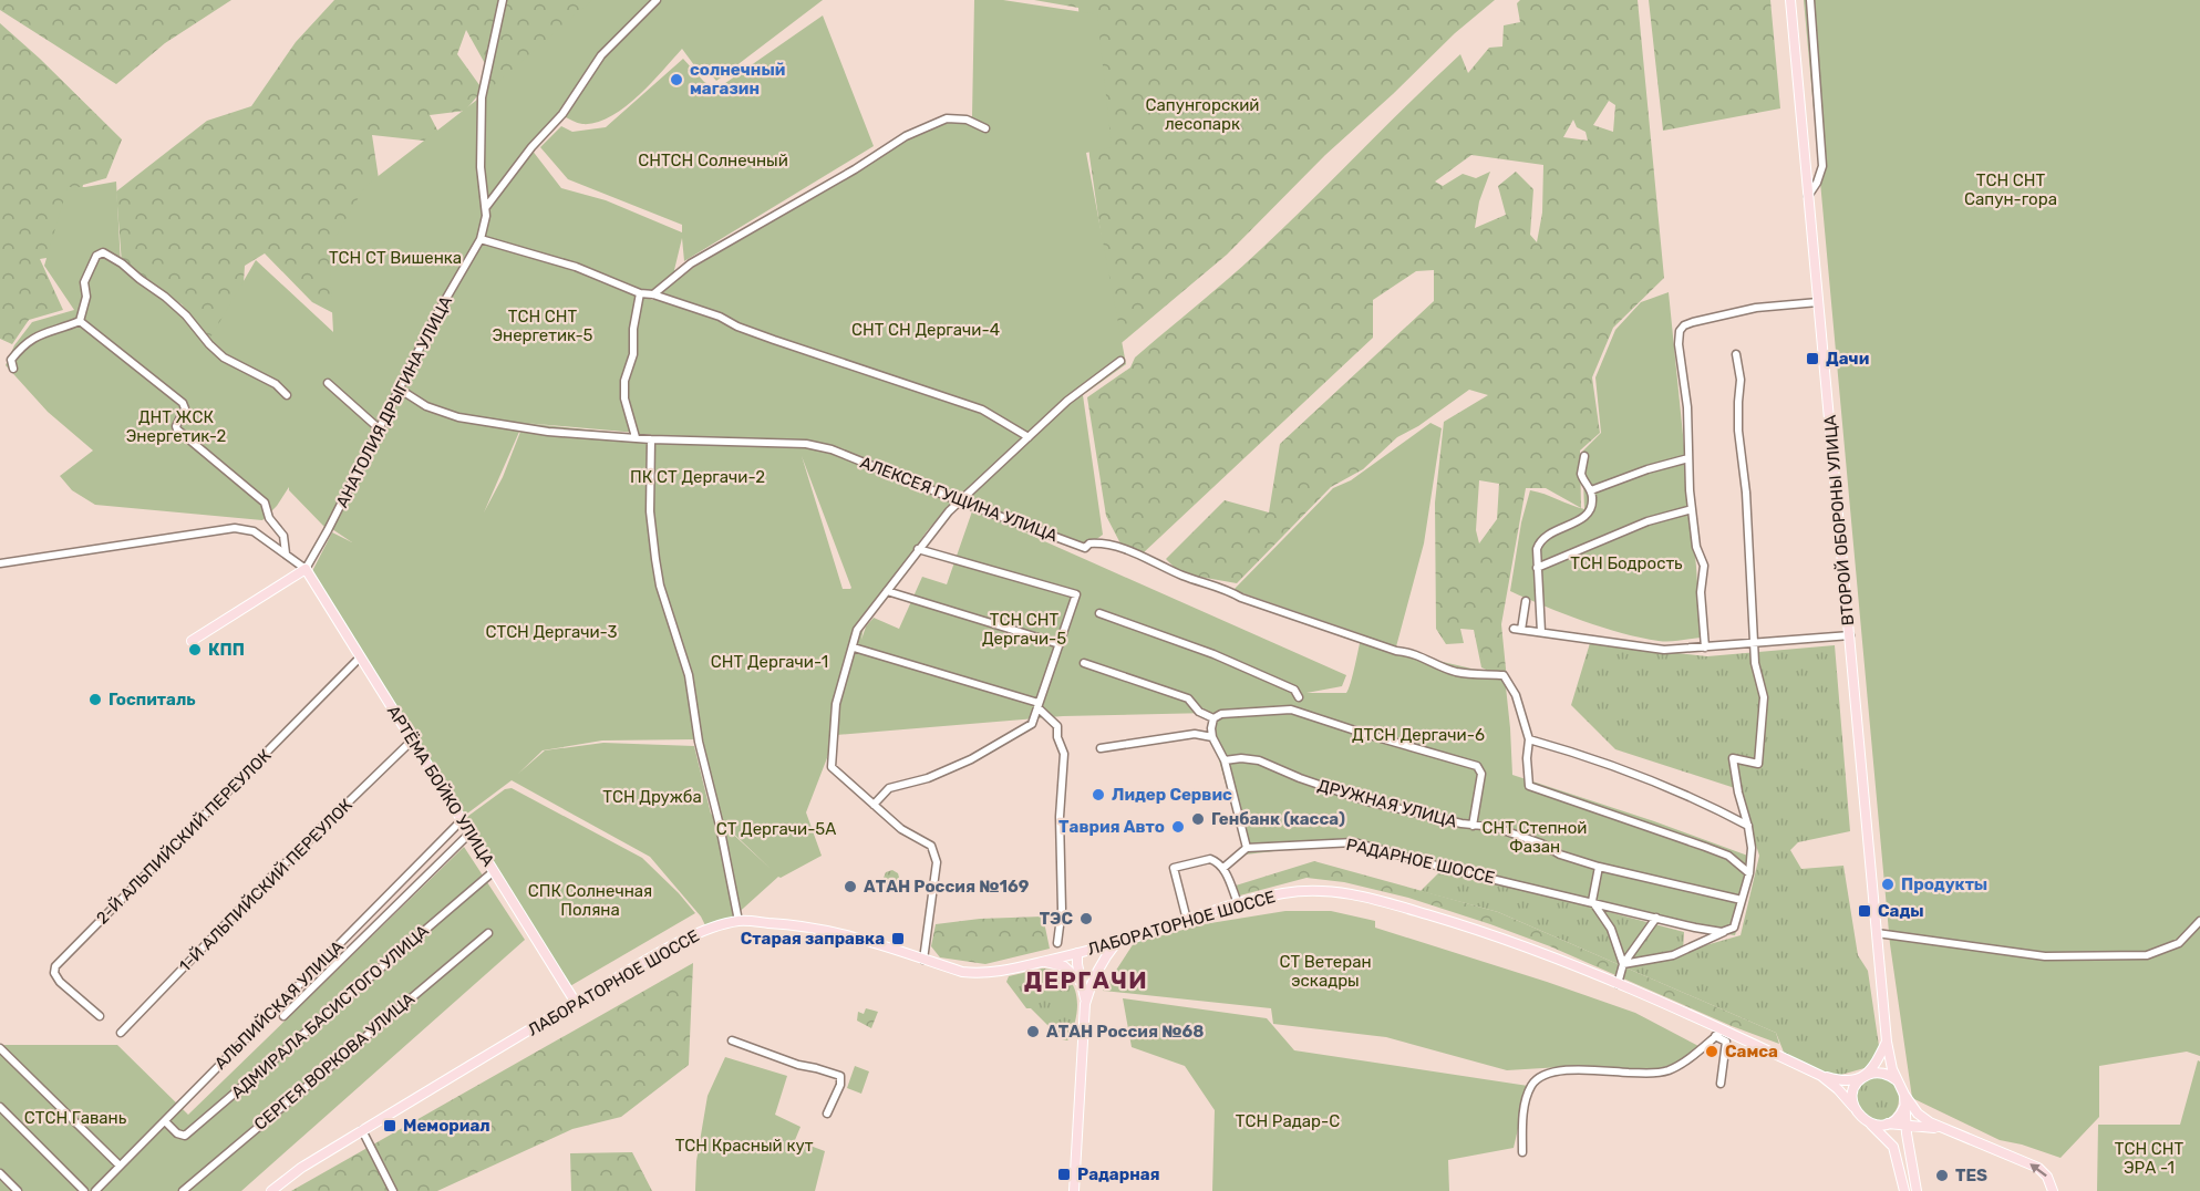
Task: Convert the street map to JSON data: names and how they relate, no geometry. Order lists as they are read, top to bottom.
{
  "streets": {
    "main road": ["ВТОРОЙ ОБОРОНЫ УЛИЦА", "АРТЁМА БОЙКО УЛИЦА", "ЛАБОРАТОРНОЕ ШОССЕ"],
    "street": [
      "АНАТОЛИЯ ДРЫГИНА УЛИЦА",
      "АЛЕКСЕЯ ГУЩИНА УЛИЦА",
      "ДРУЖНАЯ УЛИЦА",
      "2-Й АЛЬПИЙСКИЙ ПЕРЕУЛОК",
      "РАДАРНОЕ ШОССЕ",
      "1-Й АЛЬПИЙСКИЙ ПЕРЕУЛОК",
      "АЛЬПИЙСКАЯ УЛИЦА",
      "АДМИРАЛА БАСИСТОГО УЛИЦА",
      "СЕРГЕЯ ВОРКОВА УЛИЦА"
    ]
  },
  "crossings": [
    ["АНАТОЛИЯ ДРЫГИНА УЛИЦА", "АЛЕКСЕЯ ГУЩИНА УЛИЦА"],
    ["АНАТОЛИЯ ДРЫГИНА УЛИЦА", "АРТЁМА БОЙКО УЛИЦА"],
    ["ВТОРОЙ ОБОРОНЫ УЛИЦА", "ЛАБОРАТОРНОЕ ШОССЕ"],
    ["АРТЁМА БОЙКО УЛИЦА", "2-Й АЛЬПИЙСКИЙ ПЕРЕУЛОК"],
    ["АРТЁМА БОЙКО УЛИЦА", "1-Й АЛЬПИЙСКИЙ ПЕРЕУЛОК"],
    ["АРТЁМА БОЙКО УЛИЦА", "ЛАБОРАТОРНОЕ ШОССЕ"],
    ["АРТЁМА БОЙКО УЛИЦА", "АЛЬПИЙСКАЯ УЛИЦА"],
    ["АРТЁМА БОЙКО УЛИЦА", "АДМИРАЛА БАСИСТОГО УЛИЦА"],
    ["АЛЬПИЙСКАЯ УЛИЦА", "АДМИРАЛА БАСИСТОГО УЛИЦА"]
  ],
  "districts": ["ДЕРГАЧИ"],
  "parks": [
    "Сапунгорский лесопарк",
    "СНТСН Солнечный",
    "ТСН СНТ Сапун-гора",
    "ТСН СТ Вишенка",
    "ТСН СНТ Энергетик-5",
    "СНТ СН Дергачи-4",
    "ДНТ ЖСК Энергетик-2",
    "ПК СТ Дергачи-2",
    "ТСН Бодрость",
    "ТСН СНТ Дергачи-5",
    "СТСН Дергачи-3",
    "СНТ Дергачи-1",
    "ДТСН Дергачи-6",
    "ТСН Дружба",
    "СНТ Степной Фазан",
    "СТ Дергачи-5А",
    "СПК Солнечная Поляна",
    "СТ Ветеран эскадры",
    "СТСН Гавань",
    "ТСН Радар-С",
    "ТСН Красный кут",
    "ТСН СНТ ЭРА -1"
  ],
  "places": {
    "other": [
      "солнечный магазин",
      "КПП",
      "Госпиталь",
      "Лидер Сервис",
      "Генбанк (касса)",
      "Таврия Авто",
      "Продукты",
      "АТАН Россия №169",
      "ТЭС",
      "АТАН Россия №68",
      "Самса",
      "TES"
    ],
    "transit": [
      "Дачи",
      "Сады",
      "Старая заправка",
      "Мемориал",
      "Радарная"
    ]
  }
}
